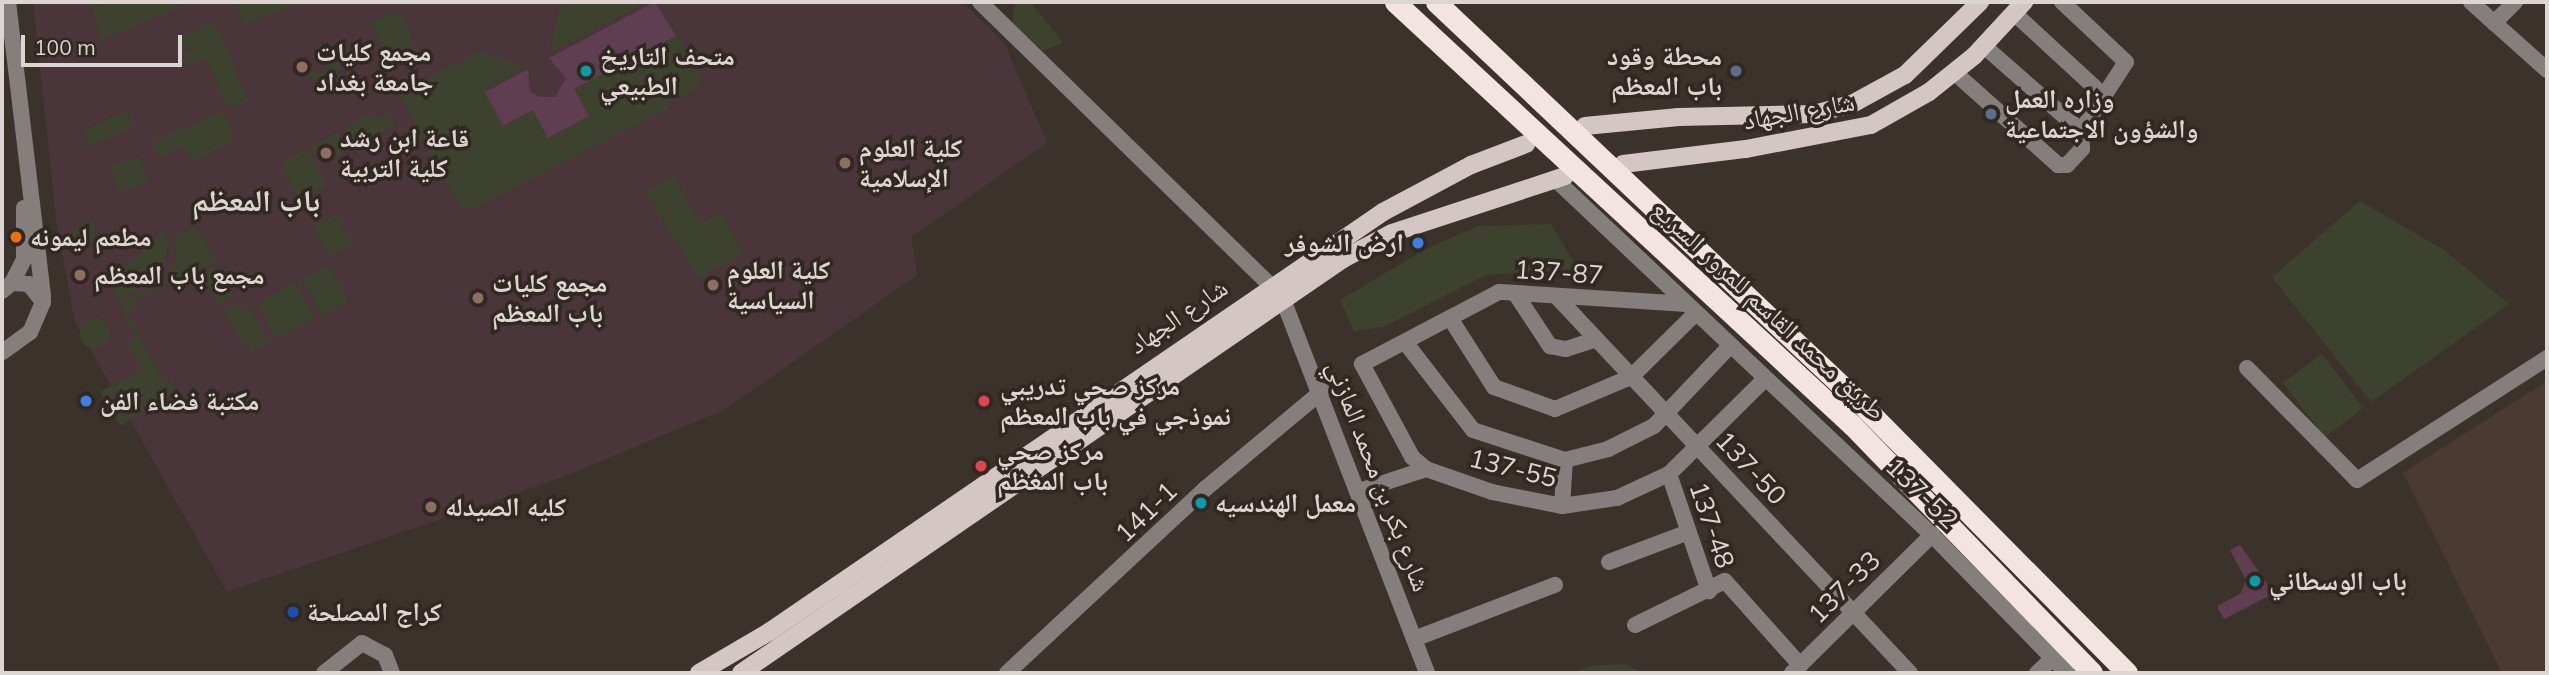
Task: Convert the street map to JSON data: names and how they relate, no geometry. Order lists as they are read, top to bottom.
{
  "streets": {
    "highway": ["طريق محمد القاسم للمرور السريع"],
    "main road": ["شارع الجهاد"],
    "street": [
      "137-87",
      "137-55",
      "137-50",
      "شارع بكر بن محمد المازني",
      "137-52",
      "141-1",
      "137-48",
      "137-33"
    ]
  },
  "crossings": [
    ["شارع الجهاد", "شارع بكر بن محمد المازني"],
    ["شارع الجهاد", "137-52"],
    ["137-87", "137-55"],
    ["137-87", "137-50"],
    ["137-87", "137-52"],
    ["137-55", "137-50"],
    ["137-55", "137-52"],
    ["137-55", "137-48"],
    ["137-50", "137-33"],
    ["شارع بكر بن محمد المازني", "141-1"],
    ["137-52", "137-33"]
  ],
  "districts": ["باب المعظم"],
  "places": [
    "مجمع كليات جامعة بغداد",
    "متحف التاريخ الطبيعي",
    "محطة وقود باب المعظم",
    "وزاره العمل والشؤون الاجتماعية",
    "قاعة ابن رشد كلية التربية",
    "كلية العلوم الإسلامية",
    "مطعم ليمونه",
    "ارض الشوفر",
    "مجمع باب المعظم",
    "كلية العلوم السياسية",
    "مجمع كليات باب المعظم",
    "مكتبة فضاء الفن",
    "مركز صحي تدريبي نموذجي في باب المعظم",
    "مركز صحي باب المغظم",
    "معمل الهندسيه",
    "كليه الصيدله",
    "باب الوسطاني",
    "كراج المصلحة"
  ],
  "scale_bar": "100 m"
}
